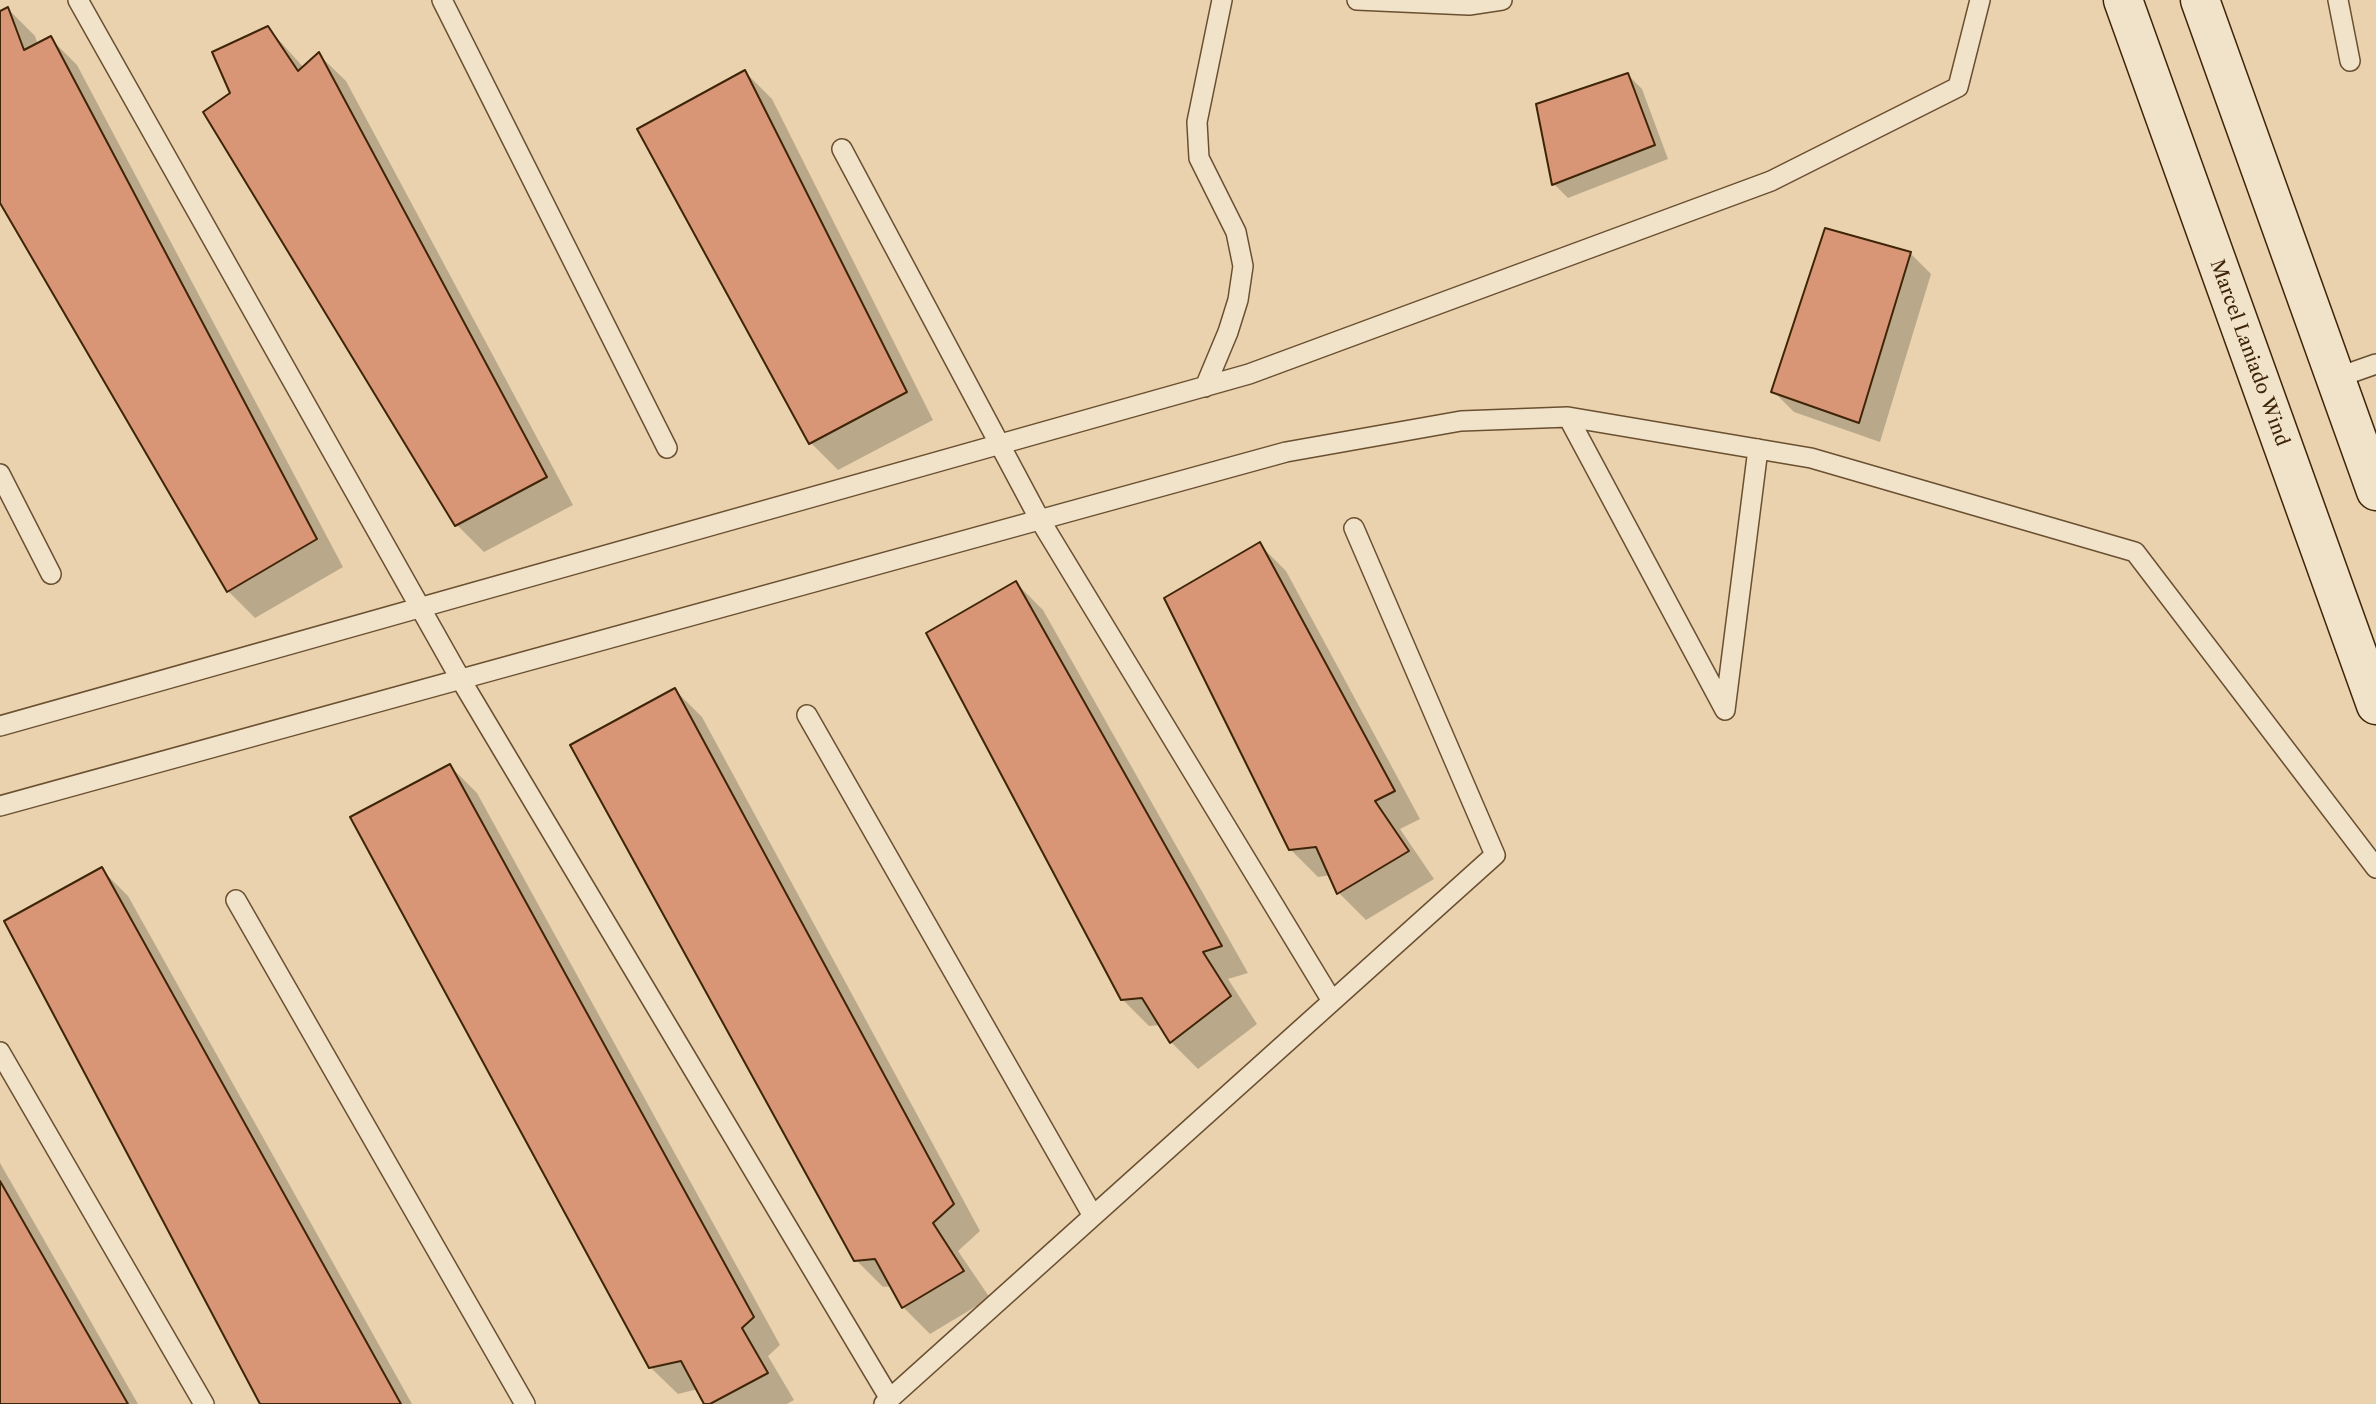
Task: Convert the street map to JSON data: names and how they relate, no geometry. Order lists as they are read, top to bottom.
{
  "streets": {
    "main road": ["Marcel Laniado Wind"]
  }
}
